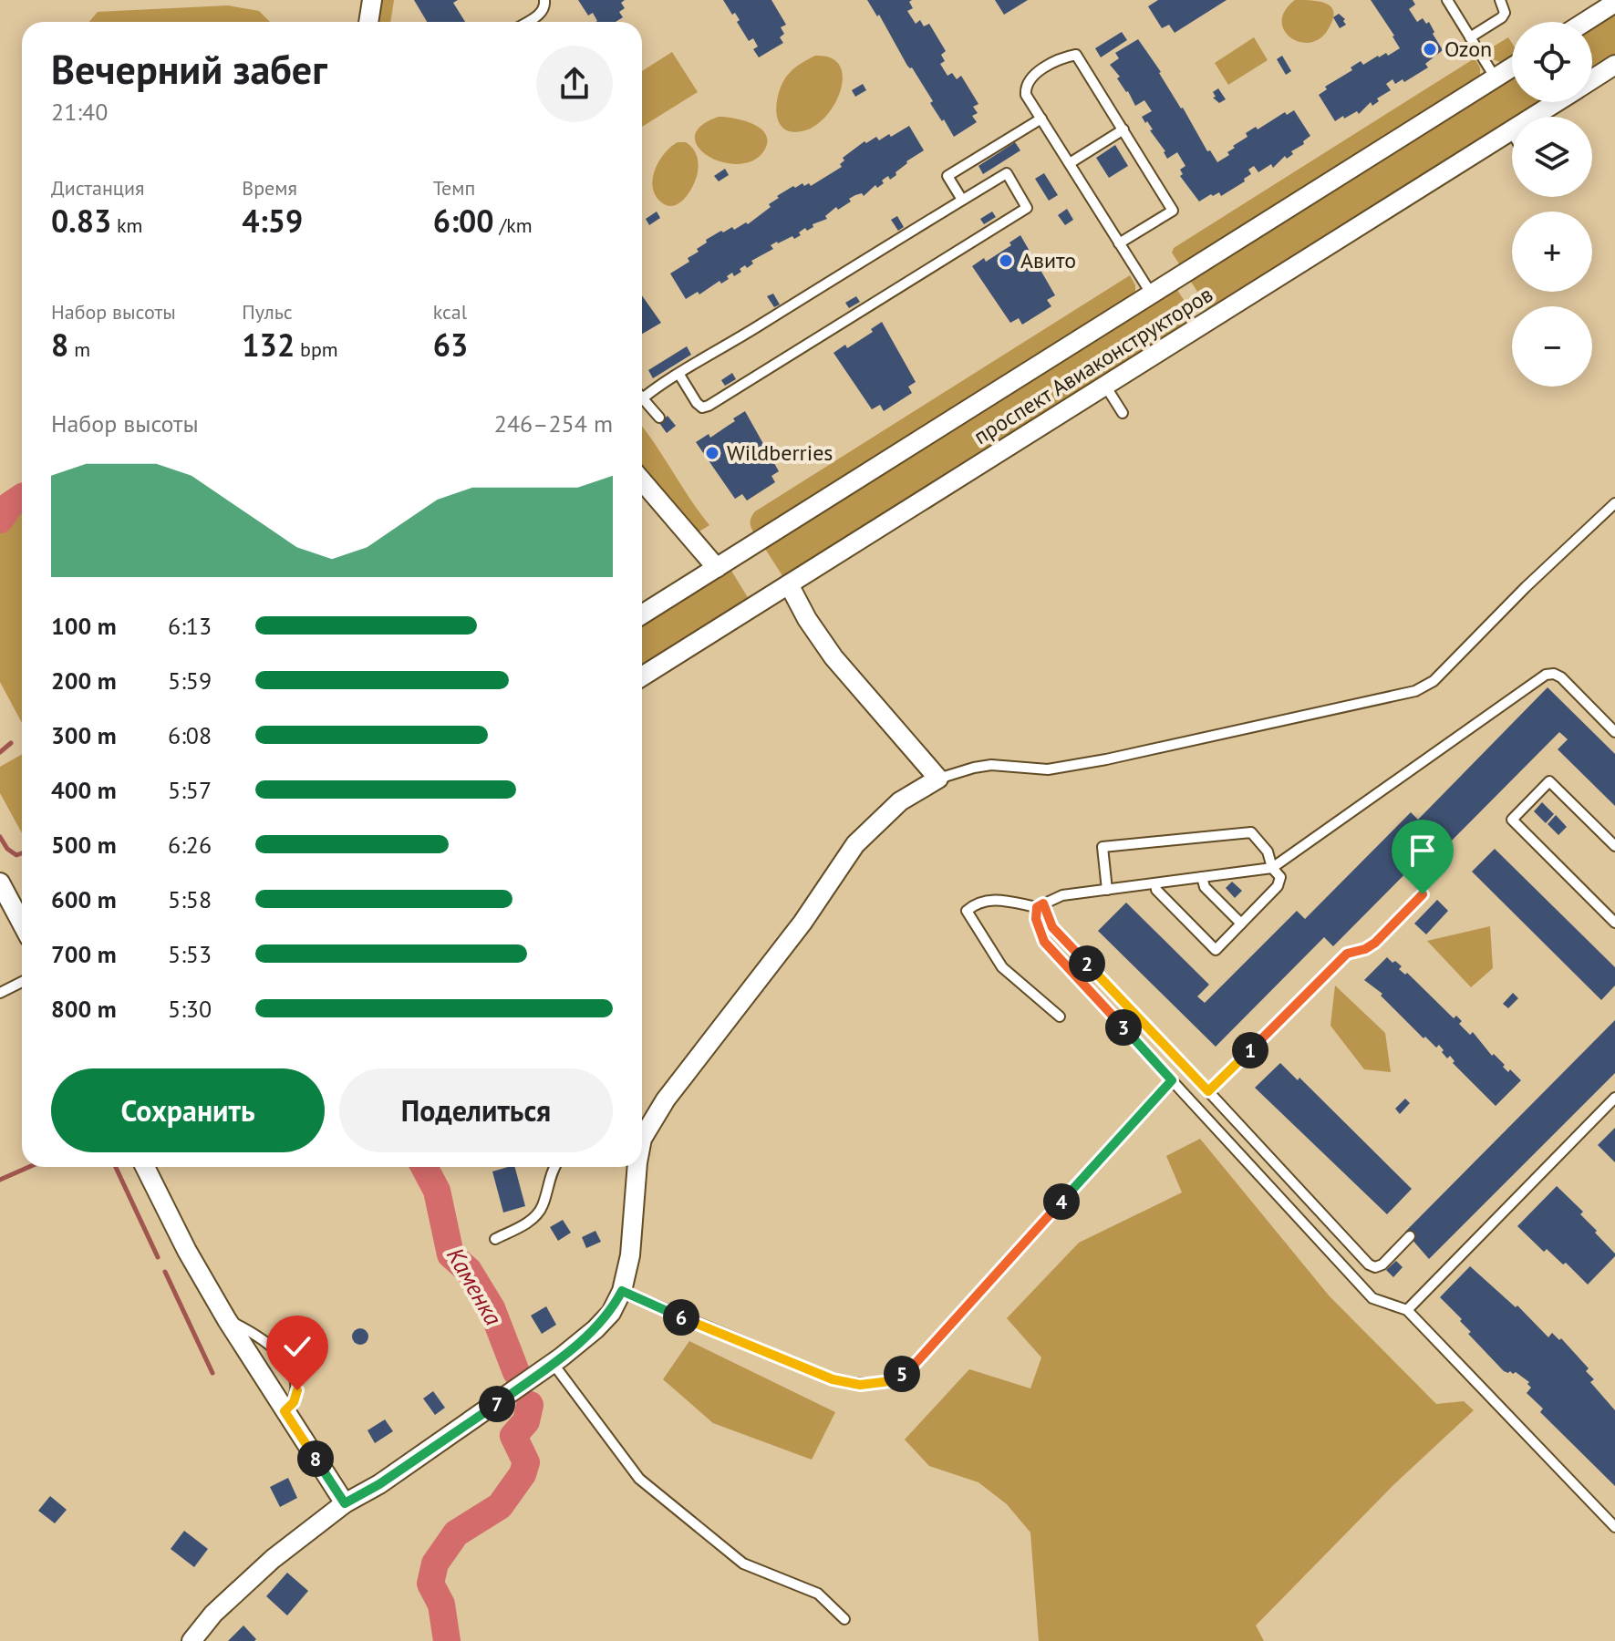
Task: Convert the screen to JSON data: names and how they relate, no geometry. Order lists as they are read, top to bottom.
{
  "streets": {
    "street": ["проспект Авиаконструкторов"]
  },
  "water": ["Каменка"],
  "places": ["Ozon", "Авито", "Wildberries"],
  "page": {
    "map_buttons": ["+", "−"],
    "heading": ["Вечерний забег", "21:40"],
    "stats": [
      ["Дистанция", "0.83 km"],
      ["Время", "4:59"],
      ["Темп", "6:00 /km"],
      ["Набор высоты", "8 m"],
      ["Пульс", "132 bpm"],
      ["kcal", "63"]
    ],
    "chart": ["Набор высоты", "246–254 m"],
    "list": [
      {
        "name": "100 m",
        "note": "6:13"
      },
      {
        "name": "200 m",
        "note": "5:59"
      },
      {
        "name": "300 m",
        "note": "6:08"
      },
      {
        "name": "400 m",
        "note": "5:57"
      },
      {
        "name": "500 m",
        "note": "6:26"
      },
      {
        "name": "600 m",
        "note": "5:58"
      },
      {
        "name": "700 m",
        "note": "5:53"
      },
      {
        "name": "800 m",
        "note": "5:30"
      }
    ],
    "pins": [
      "2",
      "3",
      "1",
      "4",
      "6",
      "5",
      "7",
      "8"
    ],
    "buttons": ["Сохранить", "Поделиться"]
  }
}
